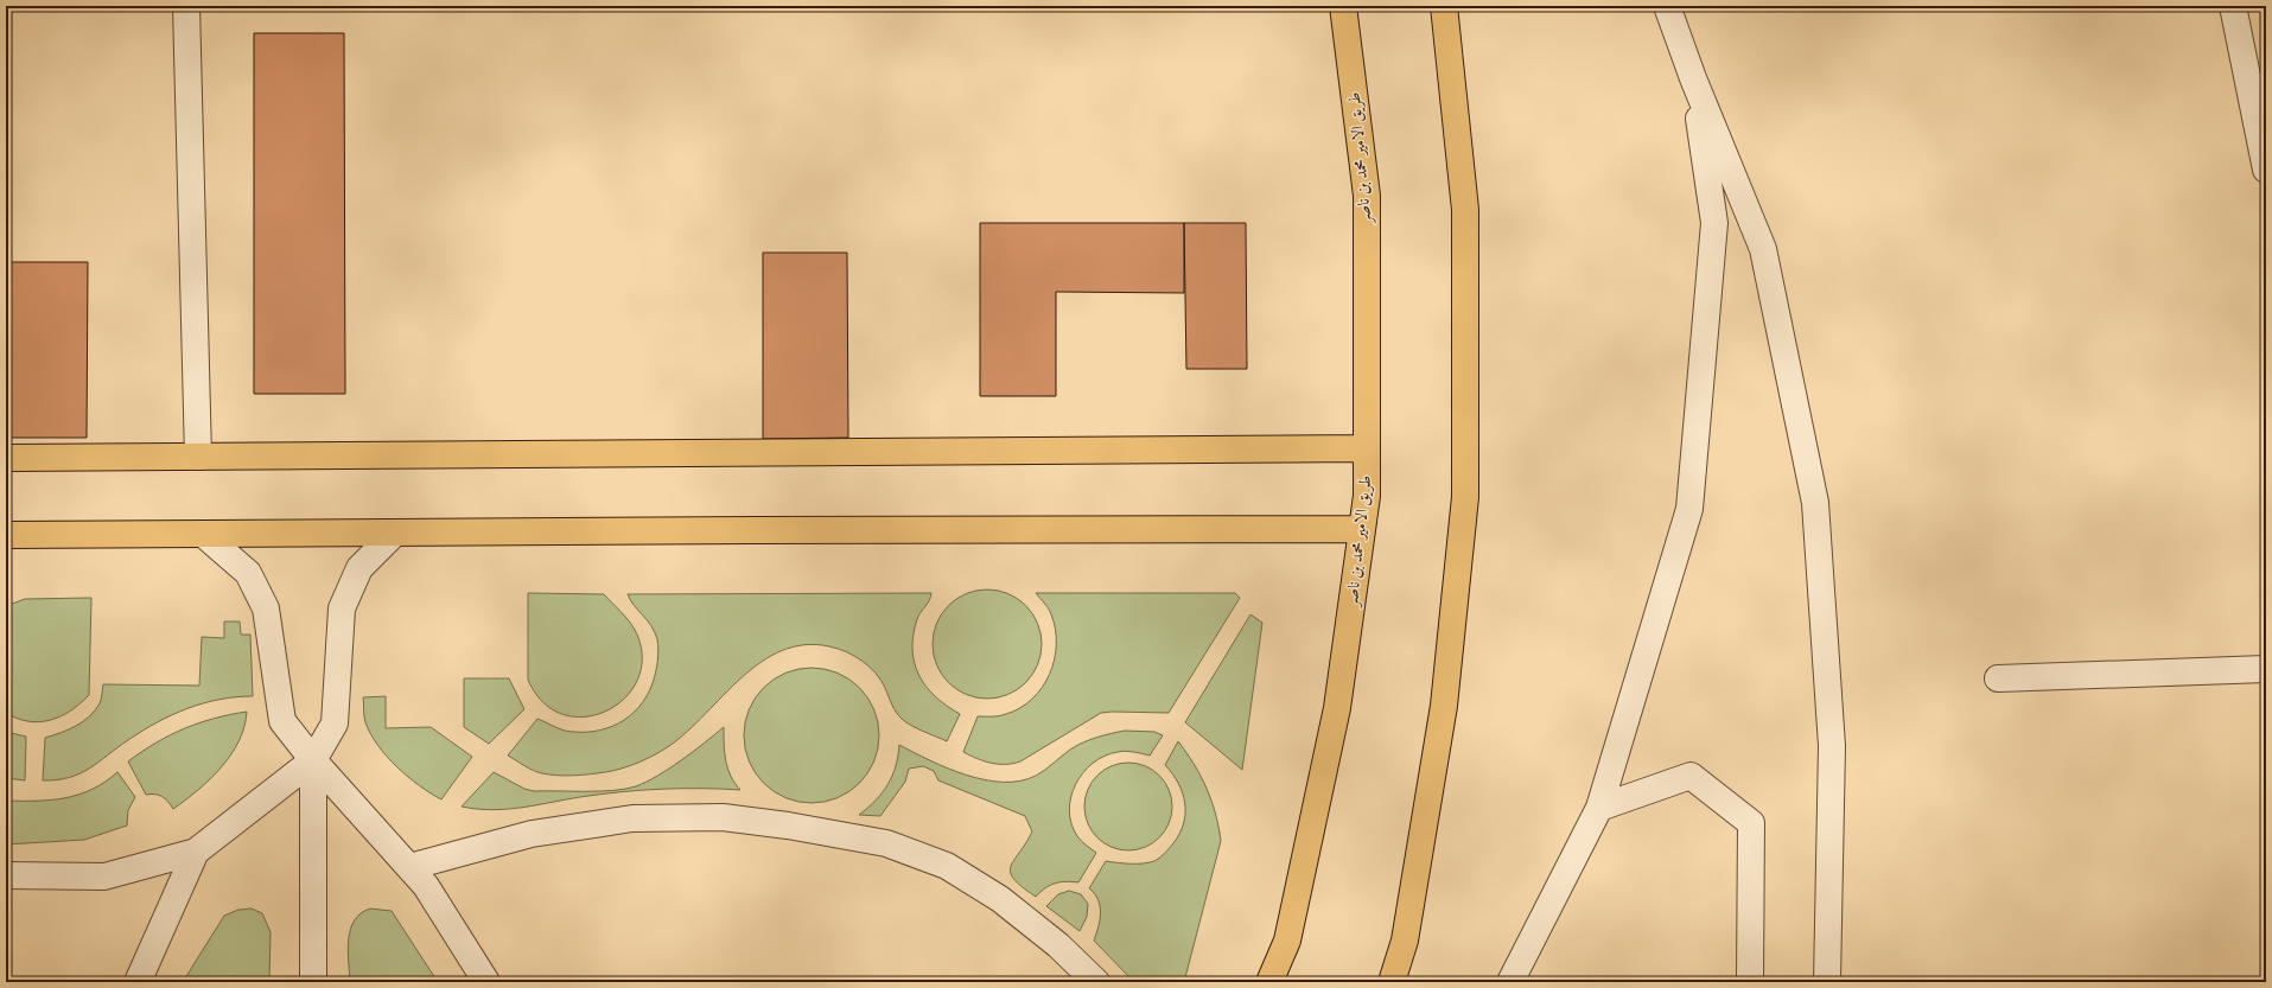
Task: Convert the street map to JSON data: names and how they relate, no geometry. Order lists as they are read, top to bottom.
{
  "streets": {
    "main road": ["طريق الامير محمد بن ناصر"]
  }
}
